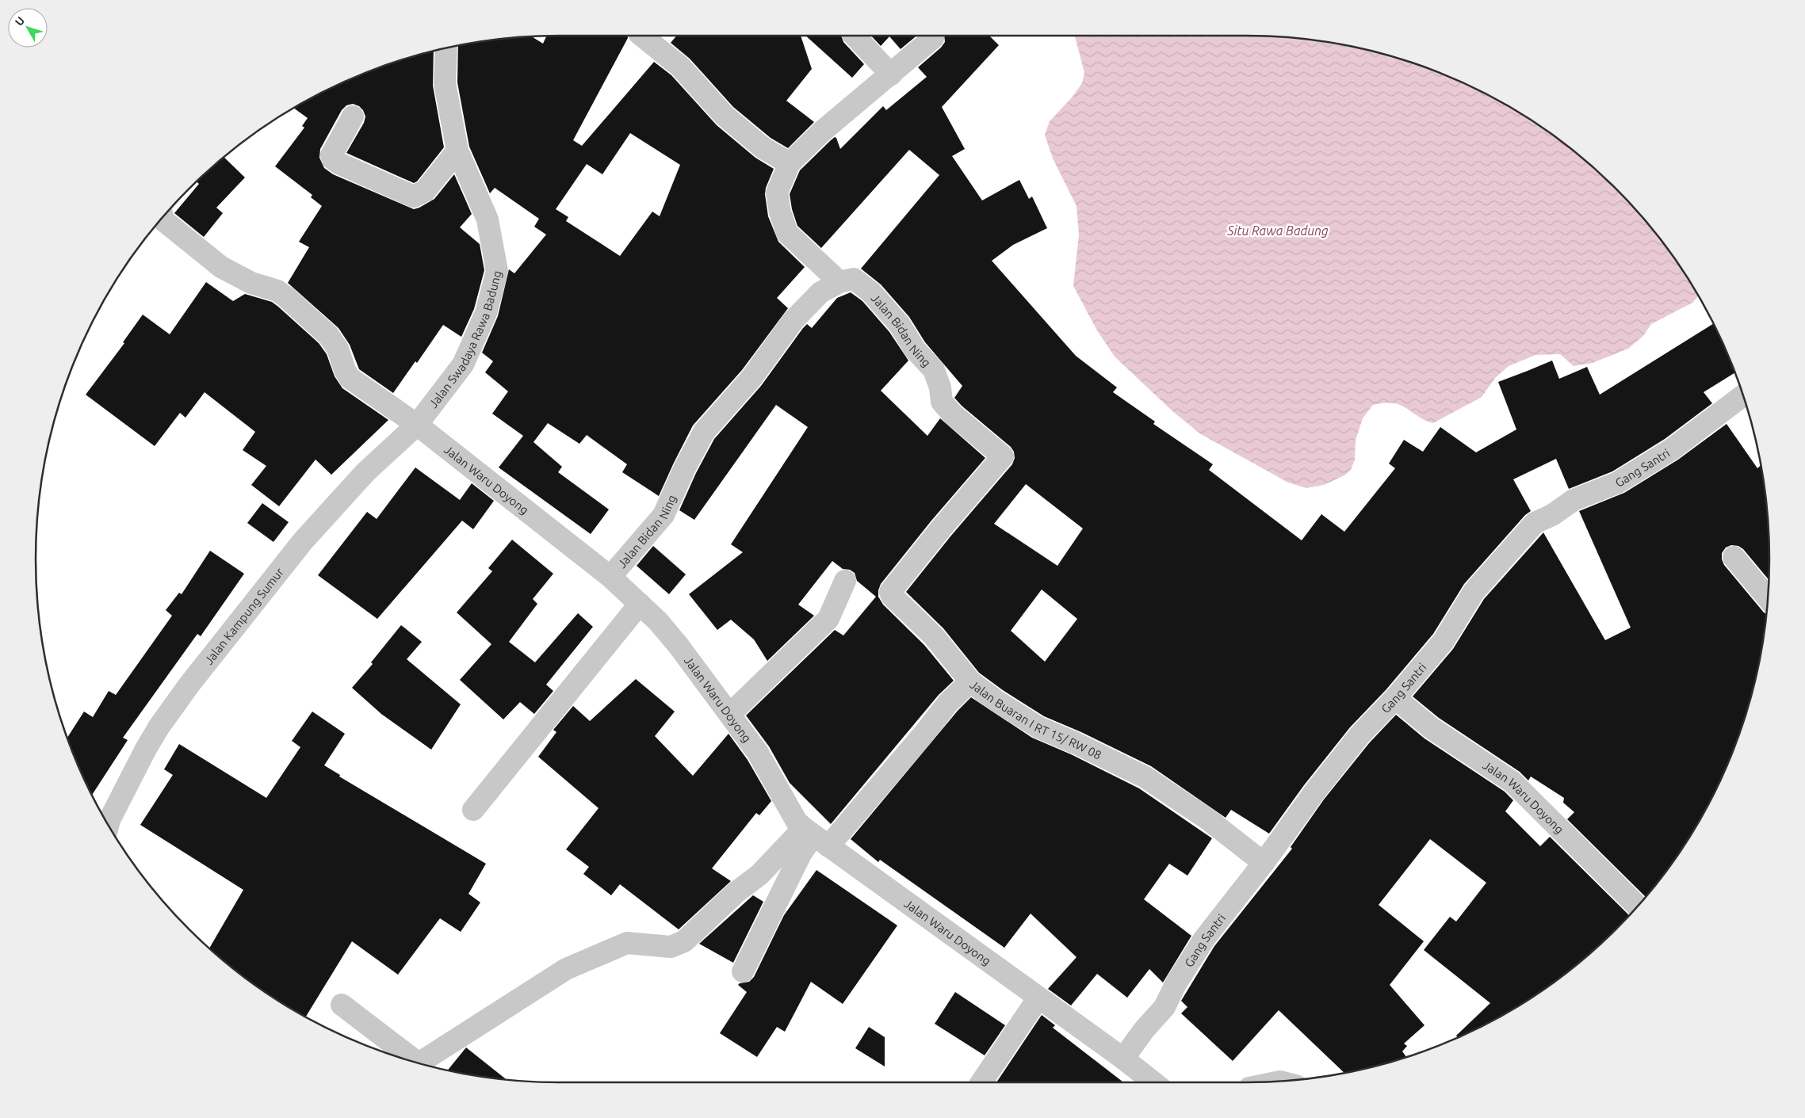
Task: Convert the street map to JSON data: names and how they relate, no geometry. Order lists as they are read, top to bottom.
{
  "streets": {
    "street": [
      "Jalan Bidan Ning",
      "Jalan Swadaya Rawa Badung",
      "Gang Santri",
      "Jalan Waru Doyong",
      "Jalan Kampung Sumur",
      "Jalan Buaran I RT 15/ RW 08"
    ]
  },
  "crossings": [
    ["Jalan Bidan Ning", "Jalan Waru Doyong"],
    ["Jalan Bidan Ning", "Jalan Buaran I RT 15/ RW 08"],
    ["Jalan Swadaya Rawa Badung", "Jalan Waru Doyong"],
    ["Jalan Swadaya Rawa Badung", "Jalan Kampung Sumur"],
    ["Gang Santri", "Jalan Waru Doyong"],
    ["Gang Santri", "Jalan Buaran I RT 15/ RW 08"],
    ["Jalan Waru Doyong", "Jalan Kampung Sumur"],
    ["Jalan Waru Doyong", "Jalan Buaran I RT 15/ RW 08"]
  ],
  "water": ["Situ Rawa Badung"],
  "north": "top left"
}
